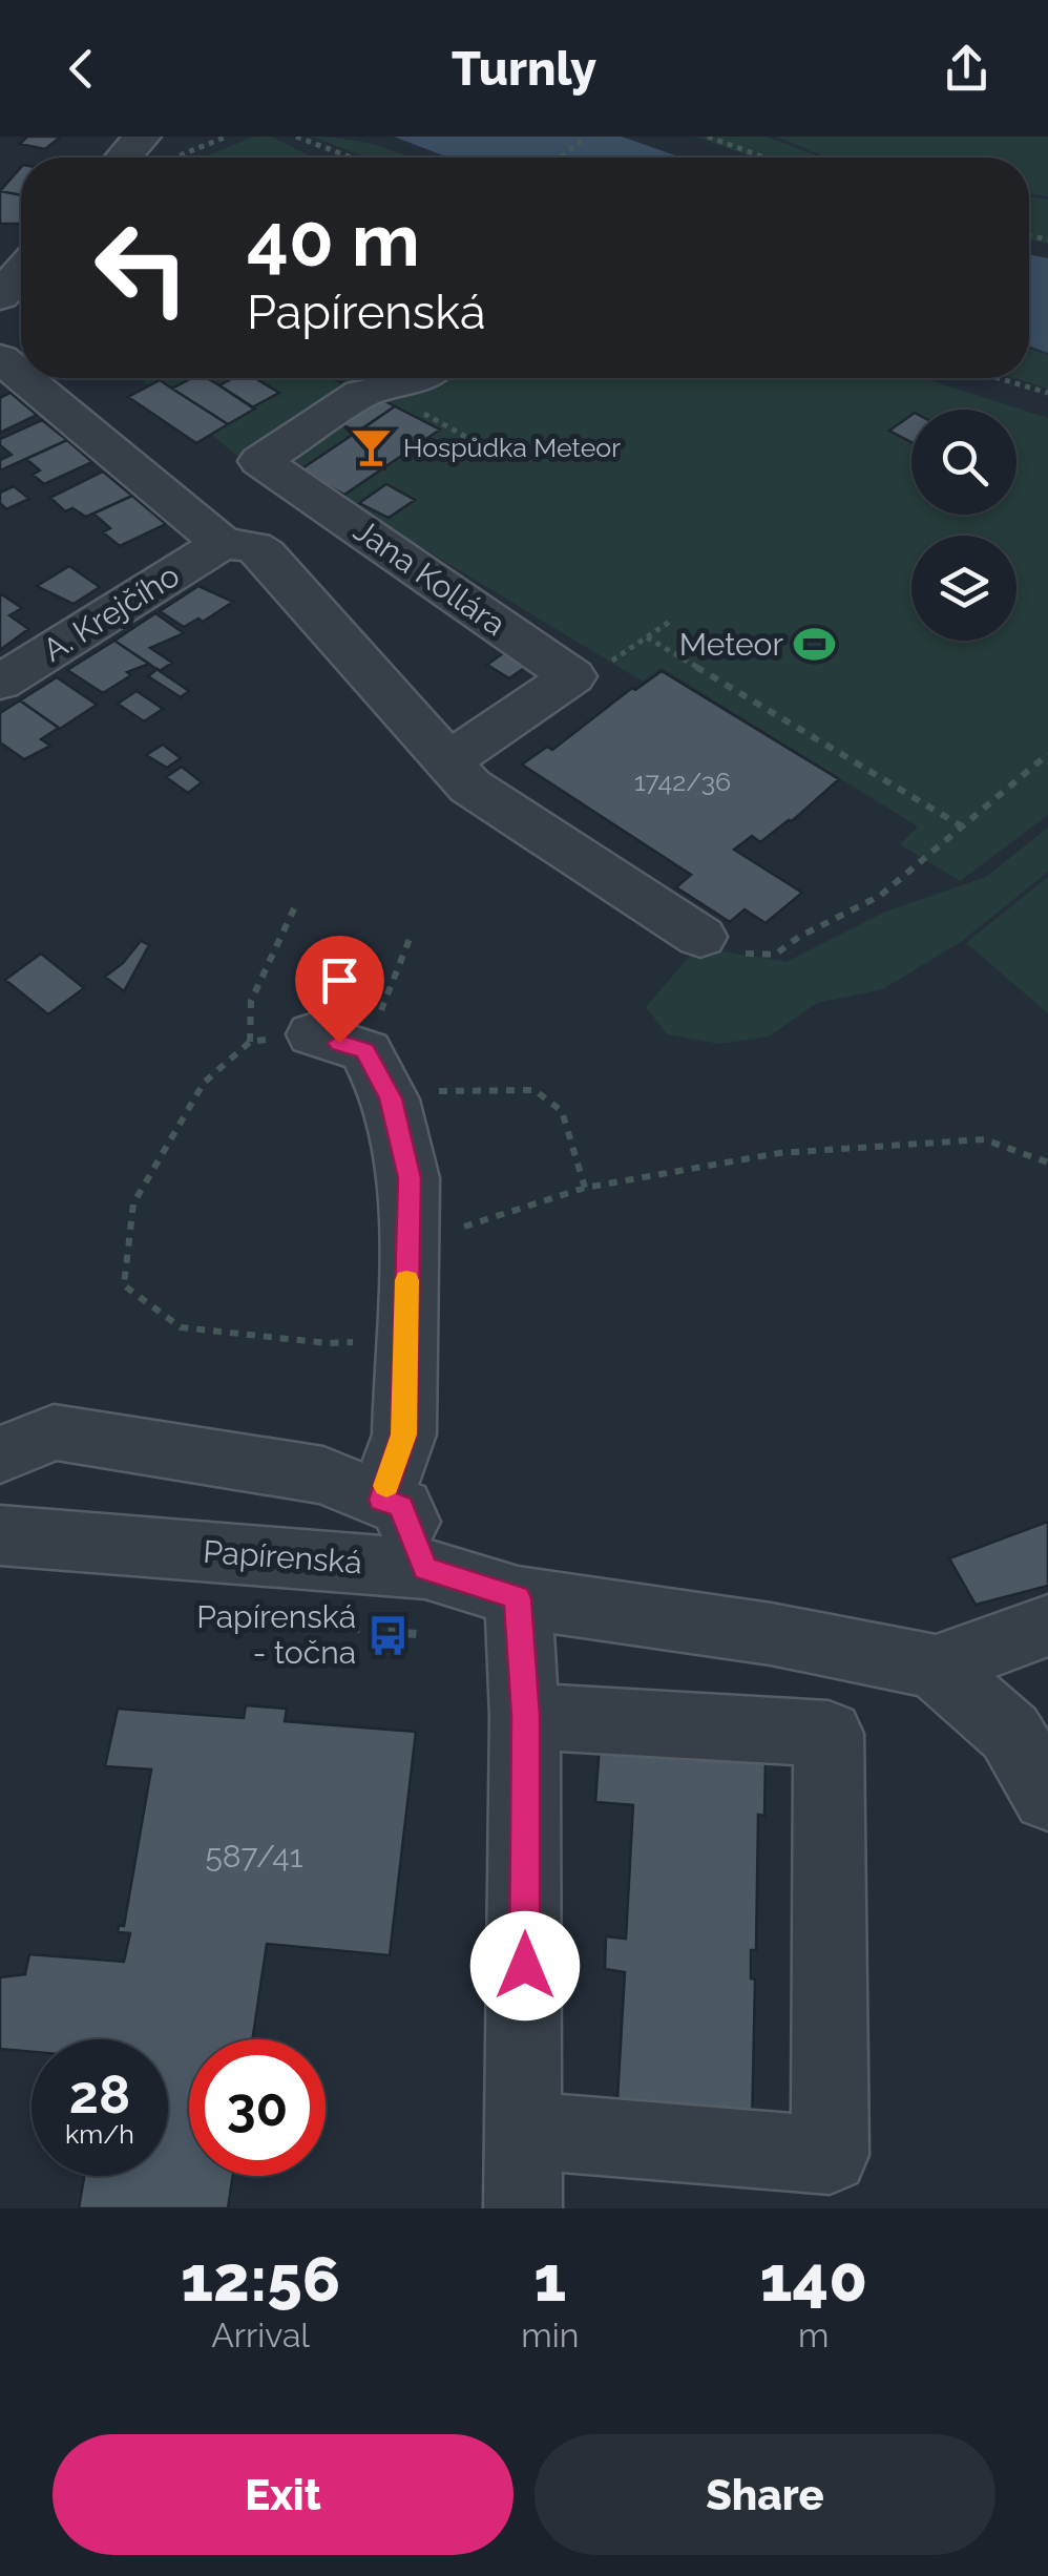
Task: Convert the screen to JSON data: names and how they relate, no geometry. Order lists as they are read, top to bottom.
{
  "streets": {
    "street": ["Jana Kollára", "A. Krejčího", "Papírenská"]
  },
  "places": {
    "bar": ["Hospůdka Meteor"],
    "sports": ["Meteor"],
    "bus stop": ["Papírenská - točna"]
  },
  "house_numbers": ["1742/36", "587/41"],
  "page": {
    "header": "Turnly",
    "turn": ["40 m", "Papírenská"],
    "speed": "28 km/h",
    "limit": "30",
    "eta": [
      "12:56",
      "Arrival",
      "1",
      "min",
      "140",
      "m"
    ],
    "buttons": ["Exit", "Share"]
  }
}
